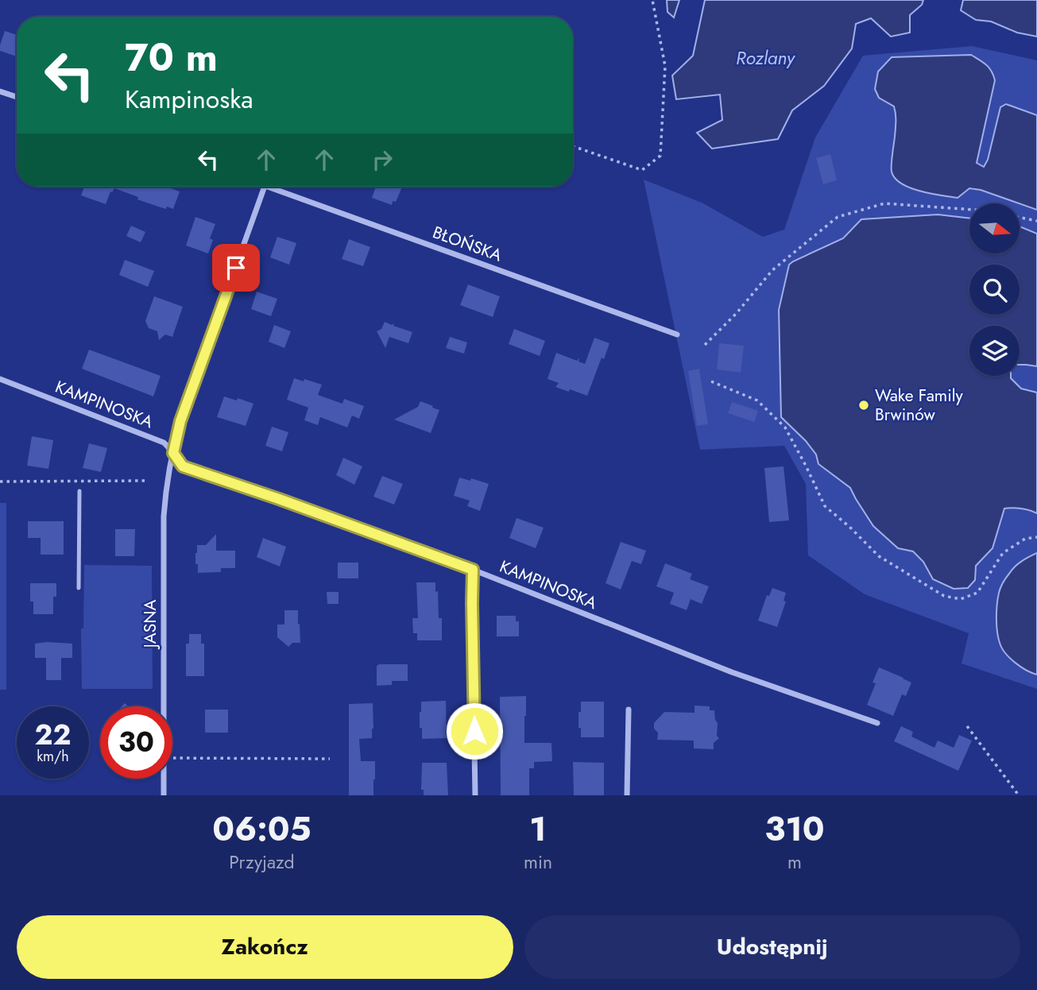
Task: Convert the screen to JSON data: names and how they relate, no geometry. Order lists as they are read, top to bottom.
{
  "streets": {
    "street": ["BŁOŃSKA", "KAMPINOSKA", "JASNA"]
  },
  "crossings": [
    ["KAMPINOSKA", "JASNA"]
  ],
  "water": ["Rozlany"],
  "places": ["Wake Family Brwinów"],
  "north": "right",
  "page": {
    "turn": ["70 m", "Kampinoska"],
    "speed": "22 km/h",
    "limit": "30",
    "eta": [
      "06:05",
      "Przyjazd",
      "1",
      "min",
      "310",
      "m"
    ],
    "buttons": ["Zakończ", "Udostępnij"]
  }
}
